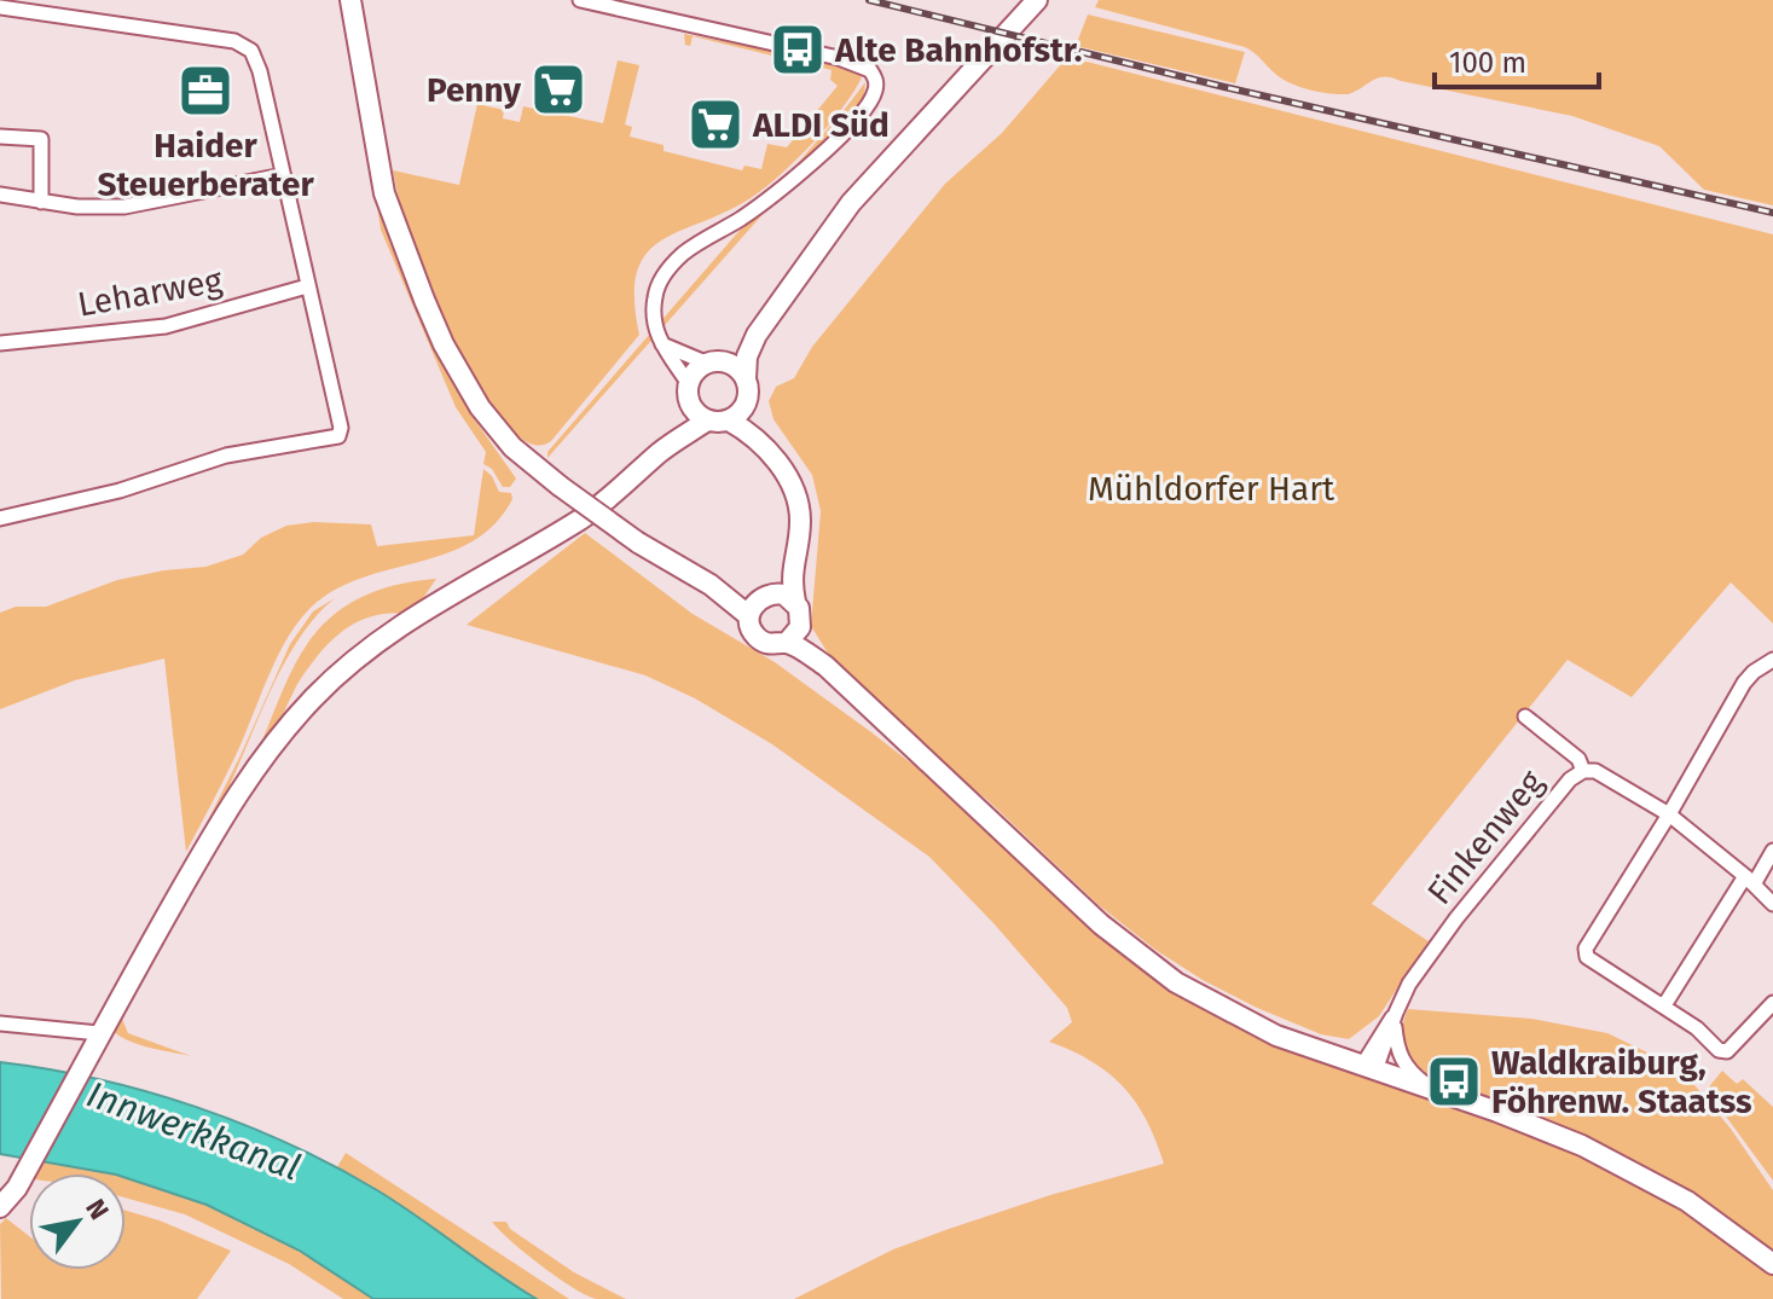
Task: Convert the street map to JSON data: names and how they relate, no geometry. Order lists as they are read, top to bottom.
{
  "streets": {
    "street": ["Leharweg", "Finkenweg"]
  },
  "water": ["Innwerkkanal"],
  "parks": ["Mühldorfer Hart"],
  "places": {
    "bus stop": ["Alte Bahnhofstr.", "Waldkraiburg, Föhrenw. Staatss"],
    "supermarket": ["Penny", "ALDI Süd"],
    "office": ["Haider Steuerberater"]
  },
  "scale_bar": "100 m",
  "north": "top right"
}
